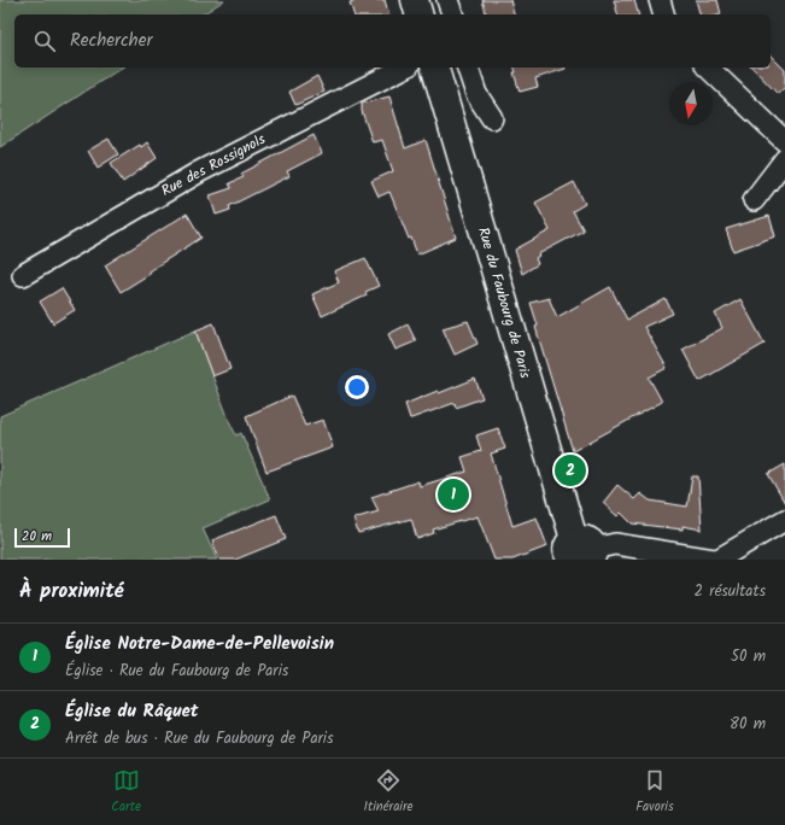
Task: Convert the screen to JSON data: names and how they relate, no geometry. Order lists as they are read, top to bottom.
{
  "streets": {
    "main road": ["Rue du Faubourg de Paris"],
    "street": ["Rue des Rossignols"]
  },
  "scale_bar": "20 m",
  "north": "bottom",
  "page": {
    "search": "Rechercher",
    "pins": ["2", "1"],
    "scale": "20 m",
    "heading": ["À proximité", "2 résultats"],
    "list": [
      {
        "mark": "1",
        "name": "Église Notre-Dame-de-Pellevoisin",
        "note": "Église · Rue du Faubourg de Paris",
        "value": "50 m"
      },
      {
        "mark": "2",
        "name": "Église du Râquet",
        "note": "Arrêt de bus · Rue du Faubourg de Paris",
        "value": "80 m"
      }
    ],
    "nav": ["Carte", "Itinéraire", "Favoris"]
  }
}
